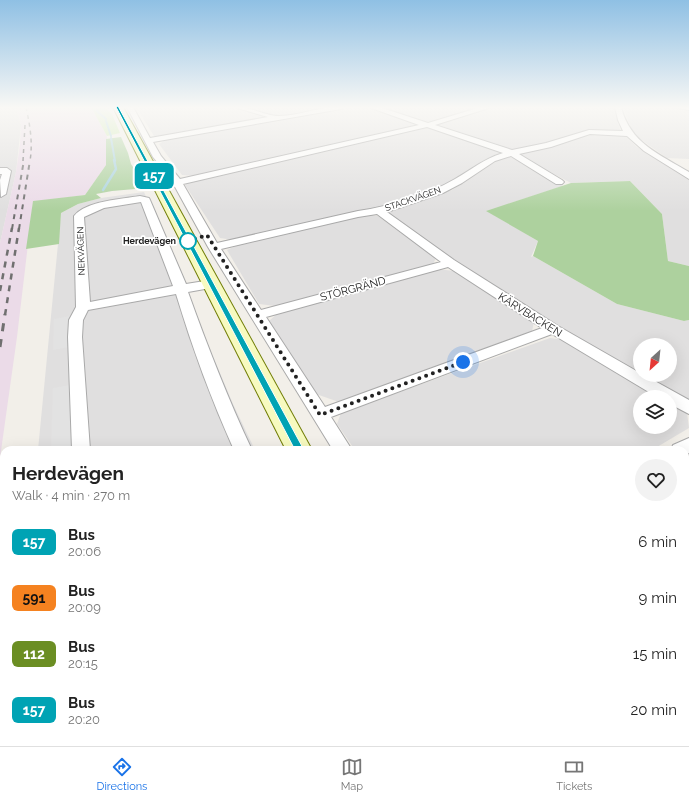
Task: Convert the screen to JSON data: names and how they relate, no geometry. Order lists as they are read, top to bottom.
{
  "streets": {
    "street": [
      "STACKVÄGEN",
      "NEKVÄGEN",
      "STÖRGRÄND",
      "KÄRVBACKEN"
    ]
  },
  "crossings": [
    ["STACKVÄGEN", "KÄRVBACKEN"],
    ["STÖRGRÄND", "KÄRVBACKEN"]
  ],
  "places": ["Herdevägen"],
  "lines": ["bus line 157"],
  "north": "bottom left",
  "page": {
    "on_map": "157",
    "heading": ["Herdevägen", "Walk · 4 min · 270 m"],
    "list": [
      {
        "mark": "157",
        "name": "Bus",
        "note": "20:06",
        "value": "6 min"
      },
      {
        "mark": "591",
        "name": "Bus",
        "note": "20:09",
        "value": "9 min"
      },
      {
        "mark": "112",
        "name": "Bus",
        "note": "20:15",
        "value": "15 min"
      },
      {
        "mark": "157",
        "name": "Bus",
        "note": "20:20",
        "value": "20 min"
      }
    ],
    "tabs": ["Directions", "Map", "Tickets"]
  }
}
